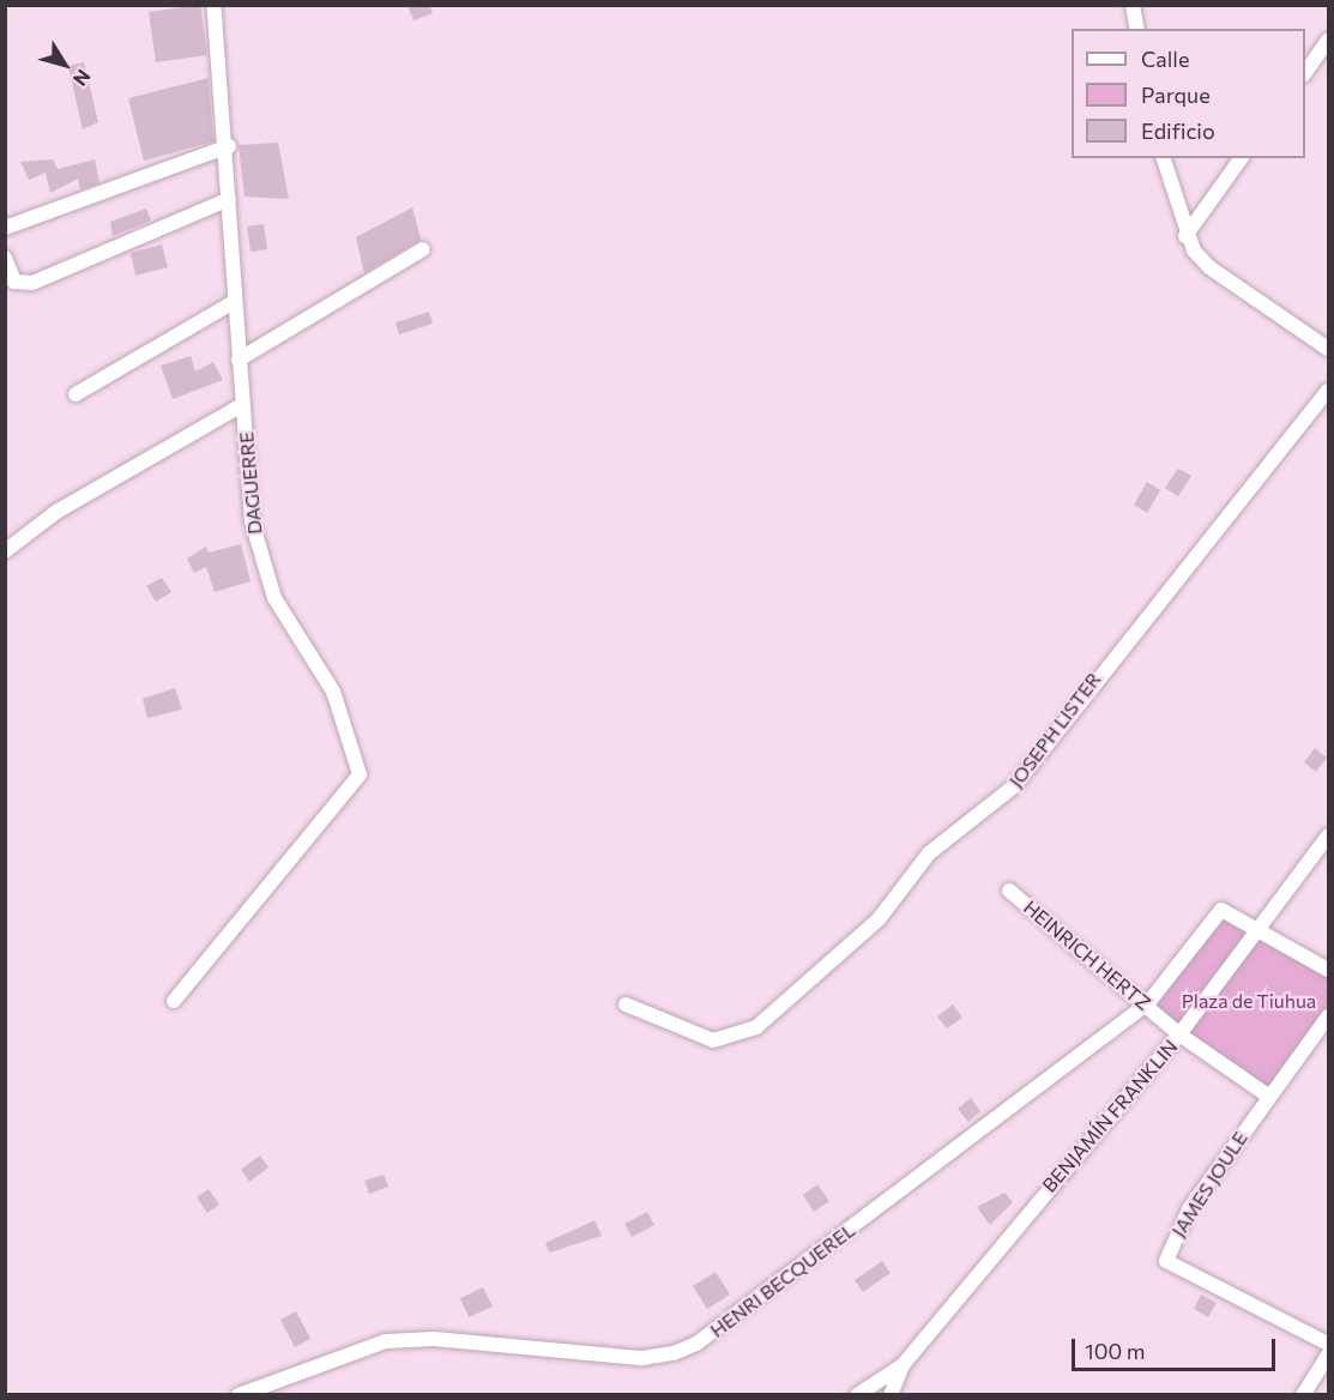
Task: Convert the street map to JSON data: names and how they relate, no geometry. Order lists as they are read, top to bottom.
{
  "streets": {
    "street": [
      "DAGUERRE",
      "JOSEPH LISTER",
      "HEINRICH HERTZ",
      "BENJAMÍN FRANKLIN",
      "JAMES JOULE",
      "HENRI BECQUEREL"
    ]
  },
  "crossings": [
    ["HEINRICH HERTZ", "BENJAMÍN FRANKLIN"],
    ["HEINRICH HERTZ", "JAMES JOULE"],
    ["HEINRICH HERTZ", "HENRI BECQUEREL"],
    ["BENJAMÍN FRANKLIN", "HENRI BECQUEREL"]
  ],
  "parks": ["Plaza de Tiuhua"],
  "legend": ["Calle", "Parque", "Edificio"],
  "scale_bar": "100 m",
  "north": "bottom right"
}
